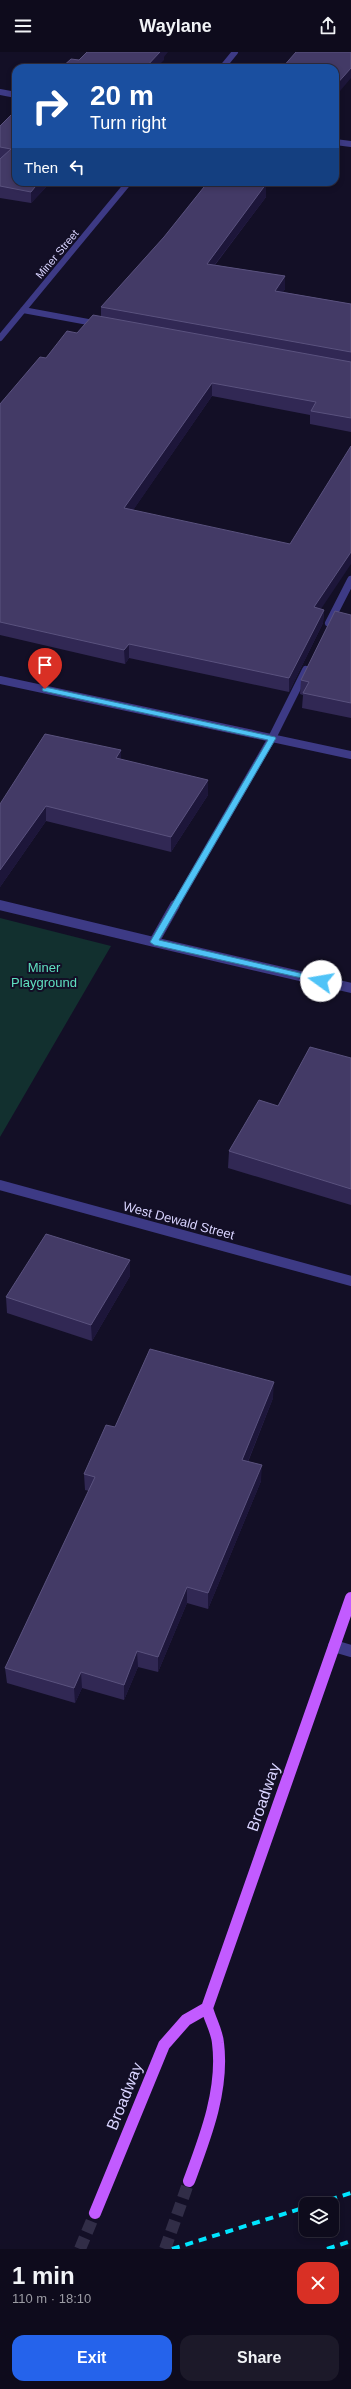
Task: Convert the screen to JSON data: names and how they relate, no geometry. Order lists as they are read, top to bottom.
{
  "streets": {
    "main road": ["Broadway"],
    "street": ["Miner Street", "West Dewald Street"]
  },
  "parks": ["Miner Playground"],
  "page": {
    "header": "Waylane",
    "turn": ["20 m", "Turn right"],
    "then": "Then",
    "heading": ["1 min", "110 m · 18:10"],
    "buttons": ["Exit", "Share"]
  }
}
